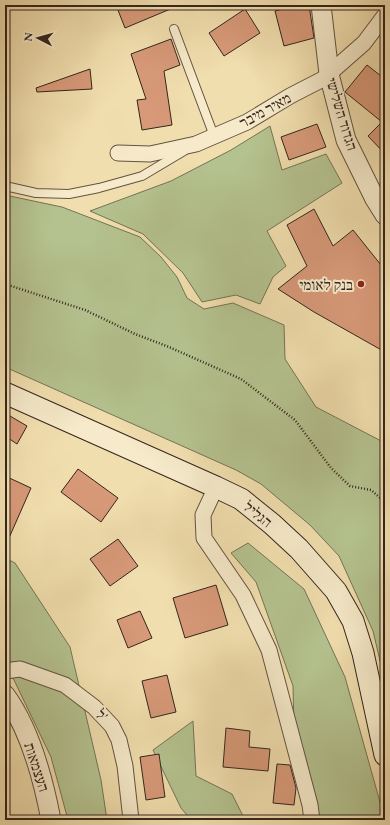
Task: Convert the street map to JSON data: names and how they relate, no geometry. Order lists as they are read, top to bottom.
{
  "streets": {
    "main road": ["הגליל"],
    "street": [
      "מאיר מיבר",
      "הגדוד השלישי",
      "ל'",
      "העצמאות"
    ]
  },
  "crossings": [
    ["מאיר מיבר", "הגדוד השלישי"]
  ],
  "places": ["בנק לאומי"],
  "north": "left"
}
